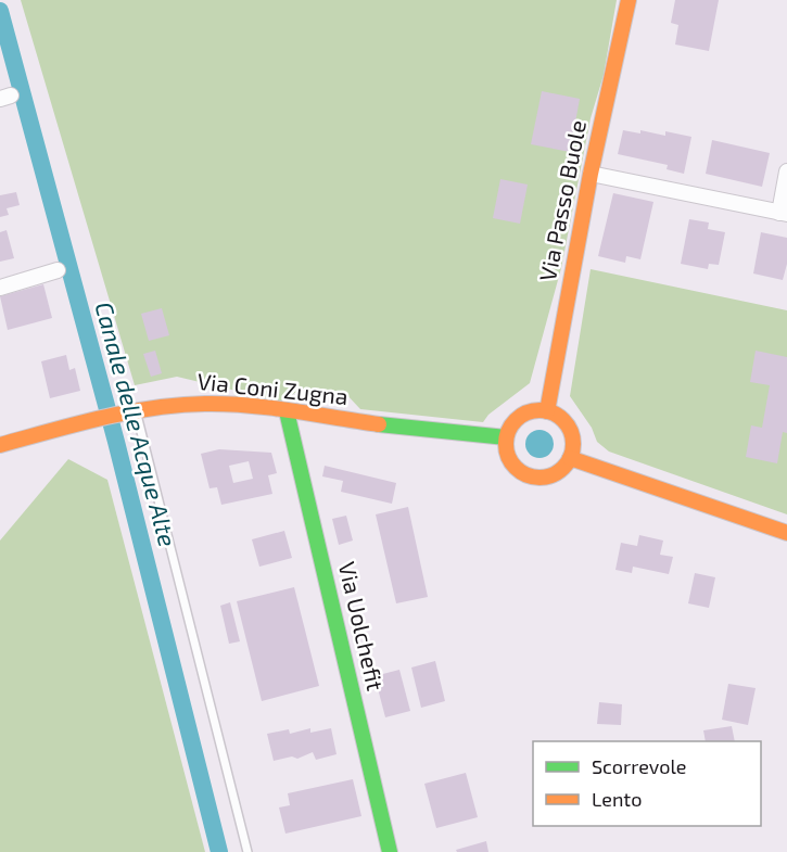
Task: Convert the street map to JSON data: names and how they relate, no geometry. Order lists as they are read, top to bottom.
{
  "streets": {
    "street": ["Via Passo Buole", "Via Coni Zugna", "Via Uolchefit"]
  },
  "crossings": [
    ["Via Passo Buole", "Via Coni Zugna"],
    ["Via Coni Zugna", "Via Uolchefit"]
  ],
  "water": ["Canale delle Acque Alte"],
  "legend": ["Scorrevole", "Lento"]
}
